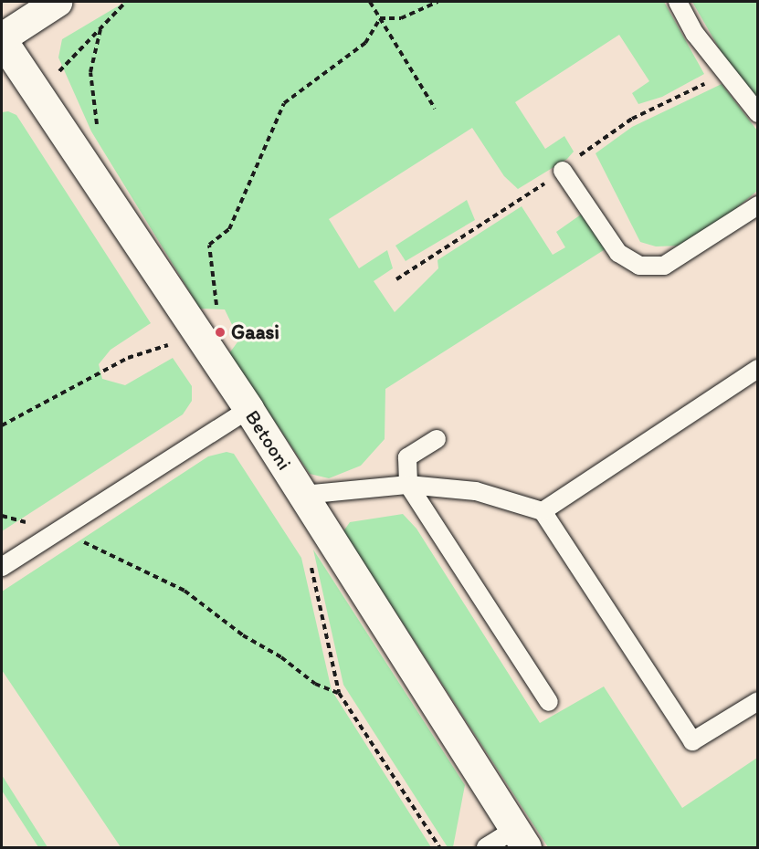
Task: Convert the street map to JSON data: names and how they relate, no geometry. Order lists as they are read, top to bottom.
{
  "streets": {
    "main road": ["Betooni"]
  },
  "places": ["Gaasi"]
}
